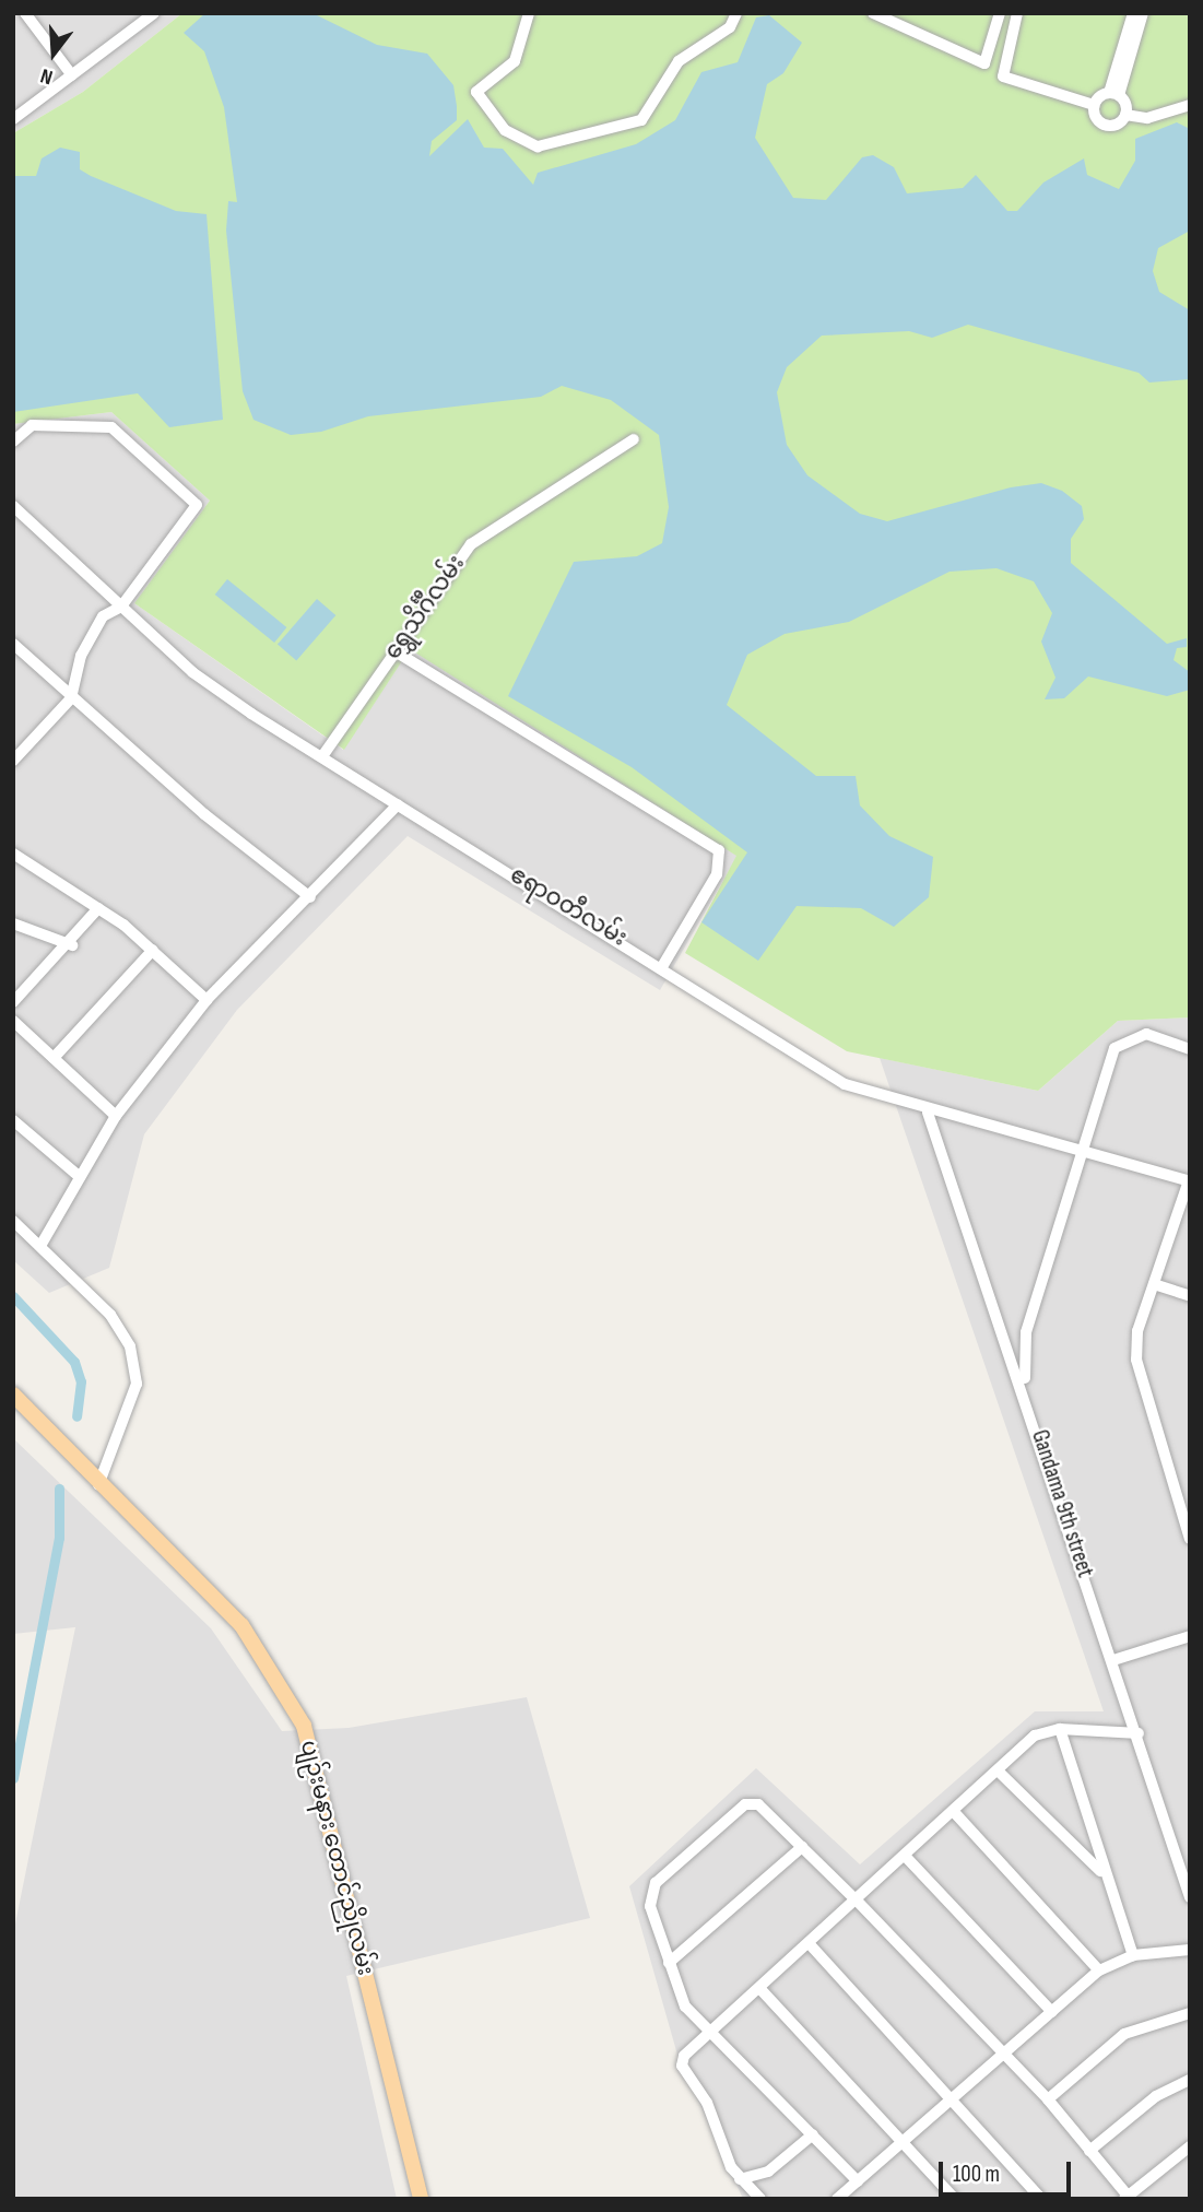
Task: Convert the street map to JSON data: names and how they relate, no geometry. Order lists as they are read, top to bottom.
{
  "streets": {
    "main road": ["ပျဉ်းမနား တောင်ညိုလမ်း"],
    "street": ["ရွှေသိင်္ဂီလမ်း", "ဧရာဝတီလမ်း", "Gandama 9th street"]
  },
  "crossings": [
    ["ရွှေသိင်္ဂီလမ်း", "ဧရာဝတီလမ်း"],
    ["ဧရာဝတီလမ်း", "Gandama 9th street"]
  ],
  "scale_bar": "100 m",
  "north": "bottom"
}
